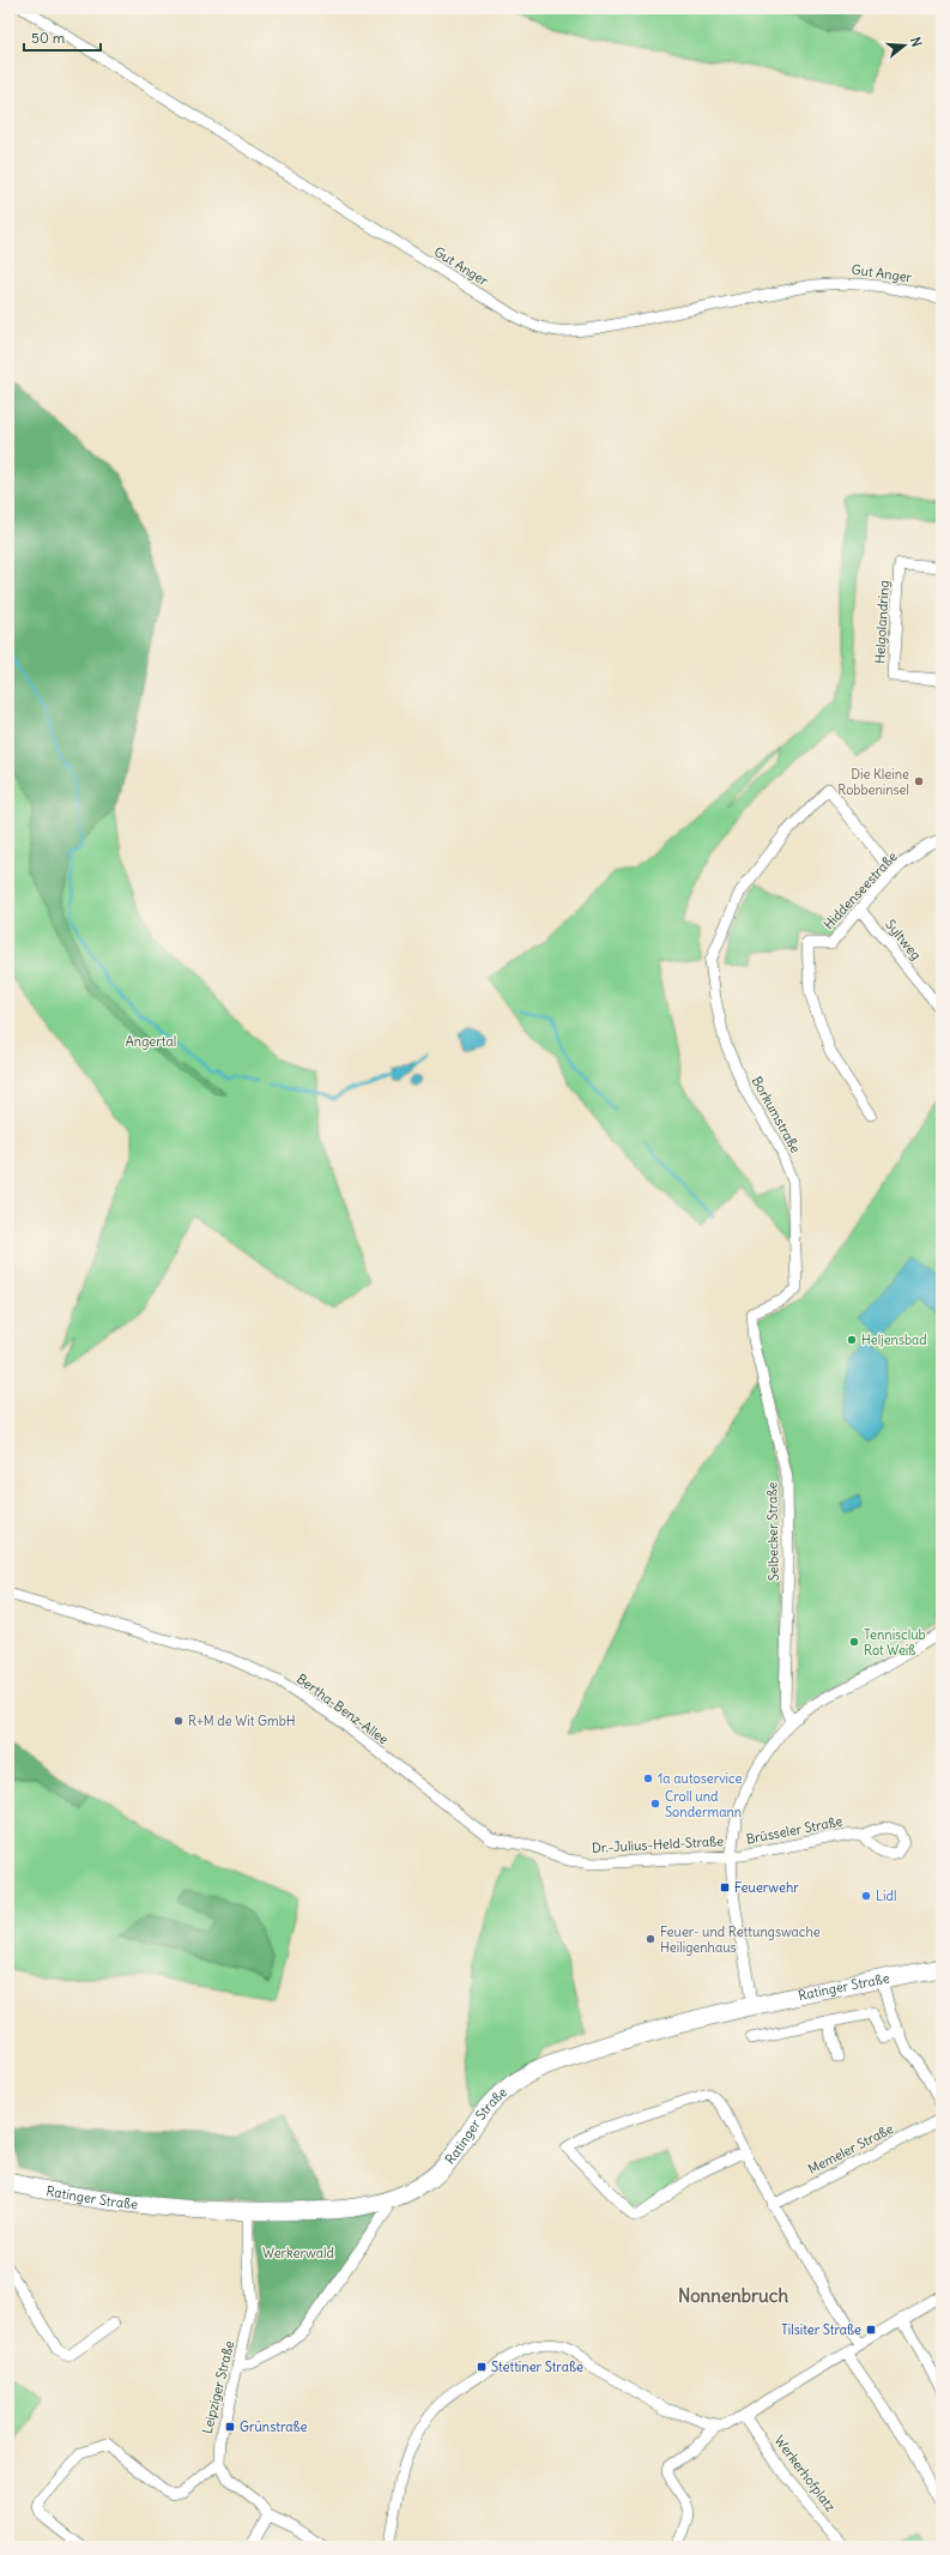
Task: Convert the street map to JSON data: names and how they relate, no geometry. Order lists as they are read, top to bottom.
{
  "streets": {
    "main road": ["Ratinger Straße"],
    "street": [
      "Gut Anger",
      "Helgolandring",
      "Hiddenseestraße",
      "Syltweg",
      "Borkumstraße",
      "Selbecker Straße",
      "Bertha-Benz-Allee",
      "Brüsseler Straße",
      "Dr.-Julius-Held-Straße",
      "Memeler Straße",
      "Leipziger Straße",
      "Werkerhofplatz"
    ]
  },
  "crossings": [
    ["Hiddenseestraße", "Syltweg"],
    ["Hiddenseestraße", "Borkumstraße"],
    ["Borkumstraße", "Selbecker Straße"],
    ["Bertha-Benz-Allee", "Dr.-Julius-Held-Straße"],
    ["Brüsseler Straße", "Dr.-Julius-Held-Straße"],
    ["Ratinger Straße", "Leipziger Straße"]
  ],
  "districts": ["Nonnenbruch"],
  "parks": ["Angertal", "Werkerwald"],
  "places": {
    "other": [
      "Die Kleine Robbeninsel",
      "Heljensbad",
      "Tennisclub Rot Weiß",
      "R+M de Wit GmbH",
      "1a autoservice",
      "Croll und Sondermann",
      "Lidl",
      "Feuer- und Rettungswache Heiligenhaus"
    ],
    "transit": [
      "Feuerwehr",
      "Tilsiter Straße",
      "Stettiner Straße",
      "Grünstraße"
    ]
  },
  "scale_bar": "50 m",
  "north": "right"
}
